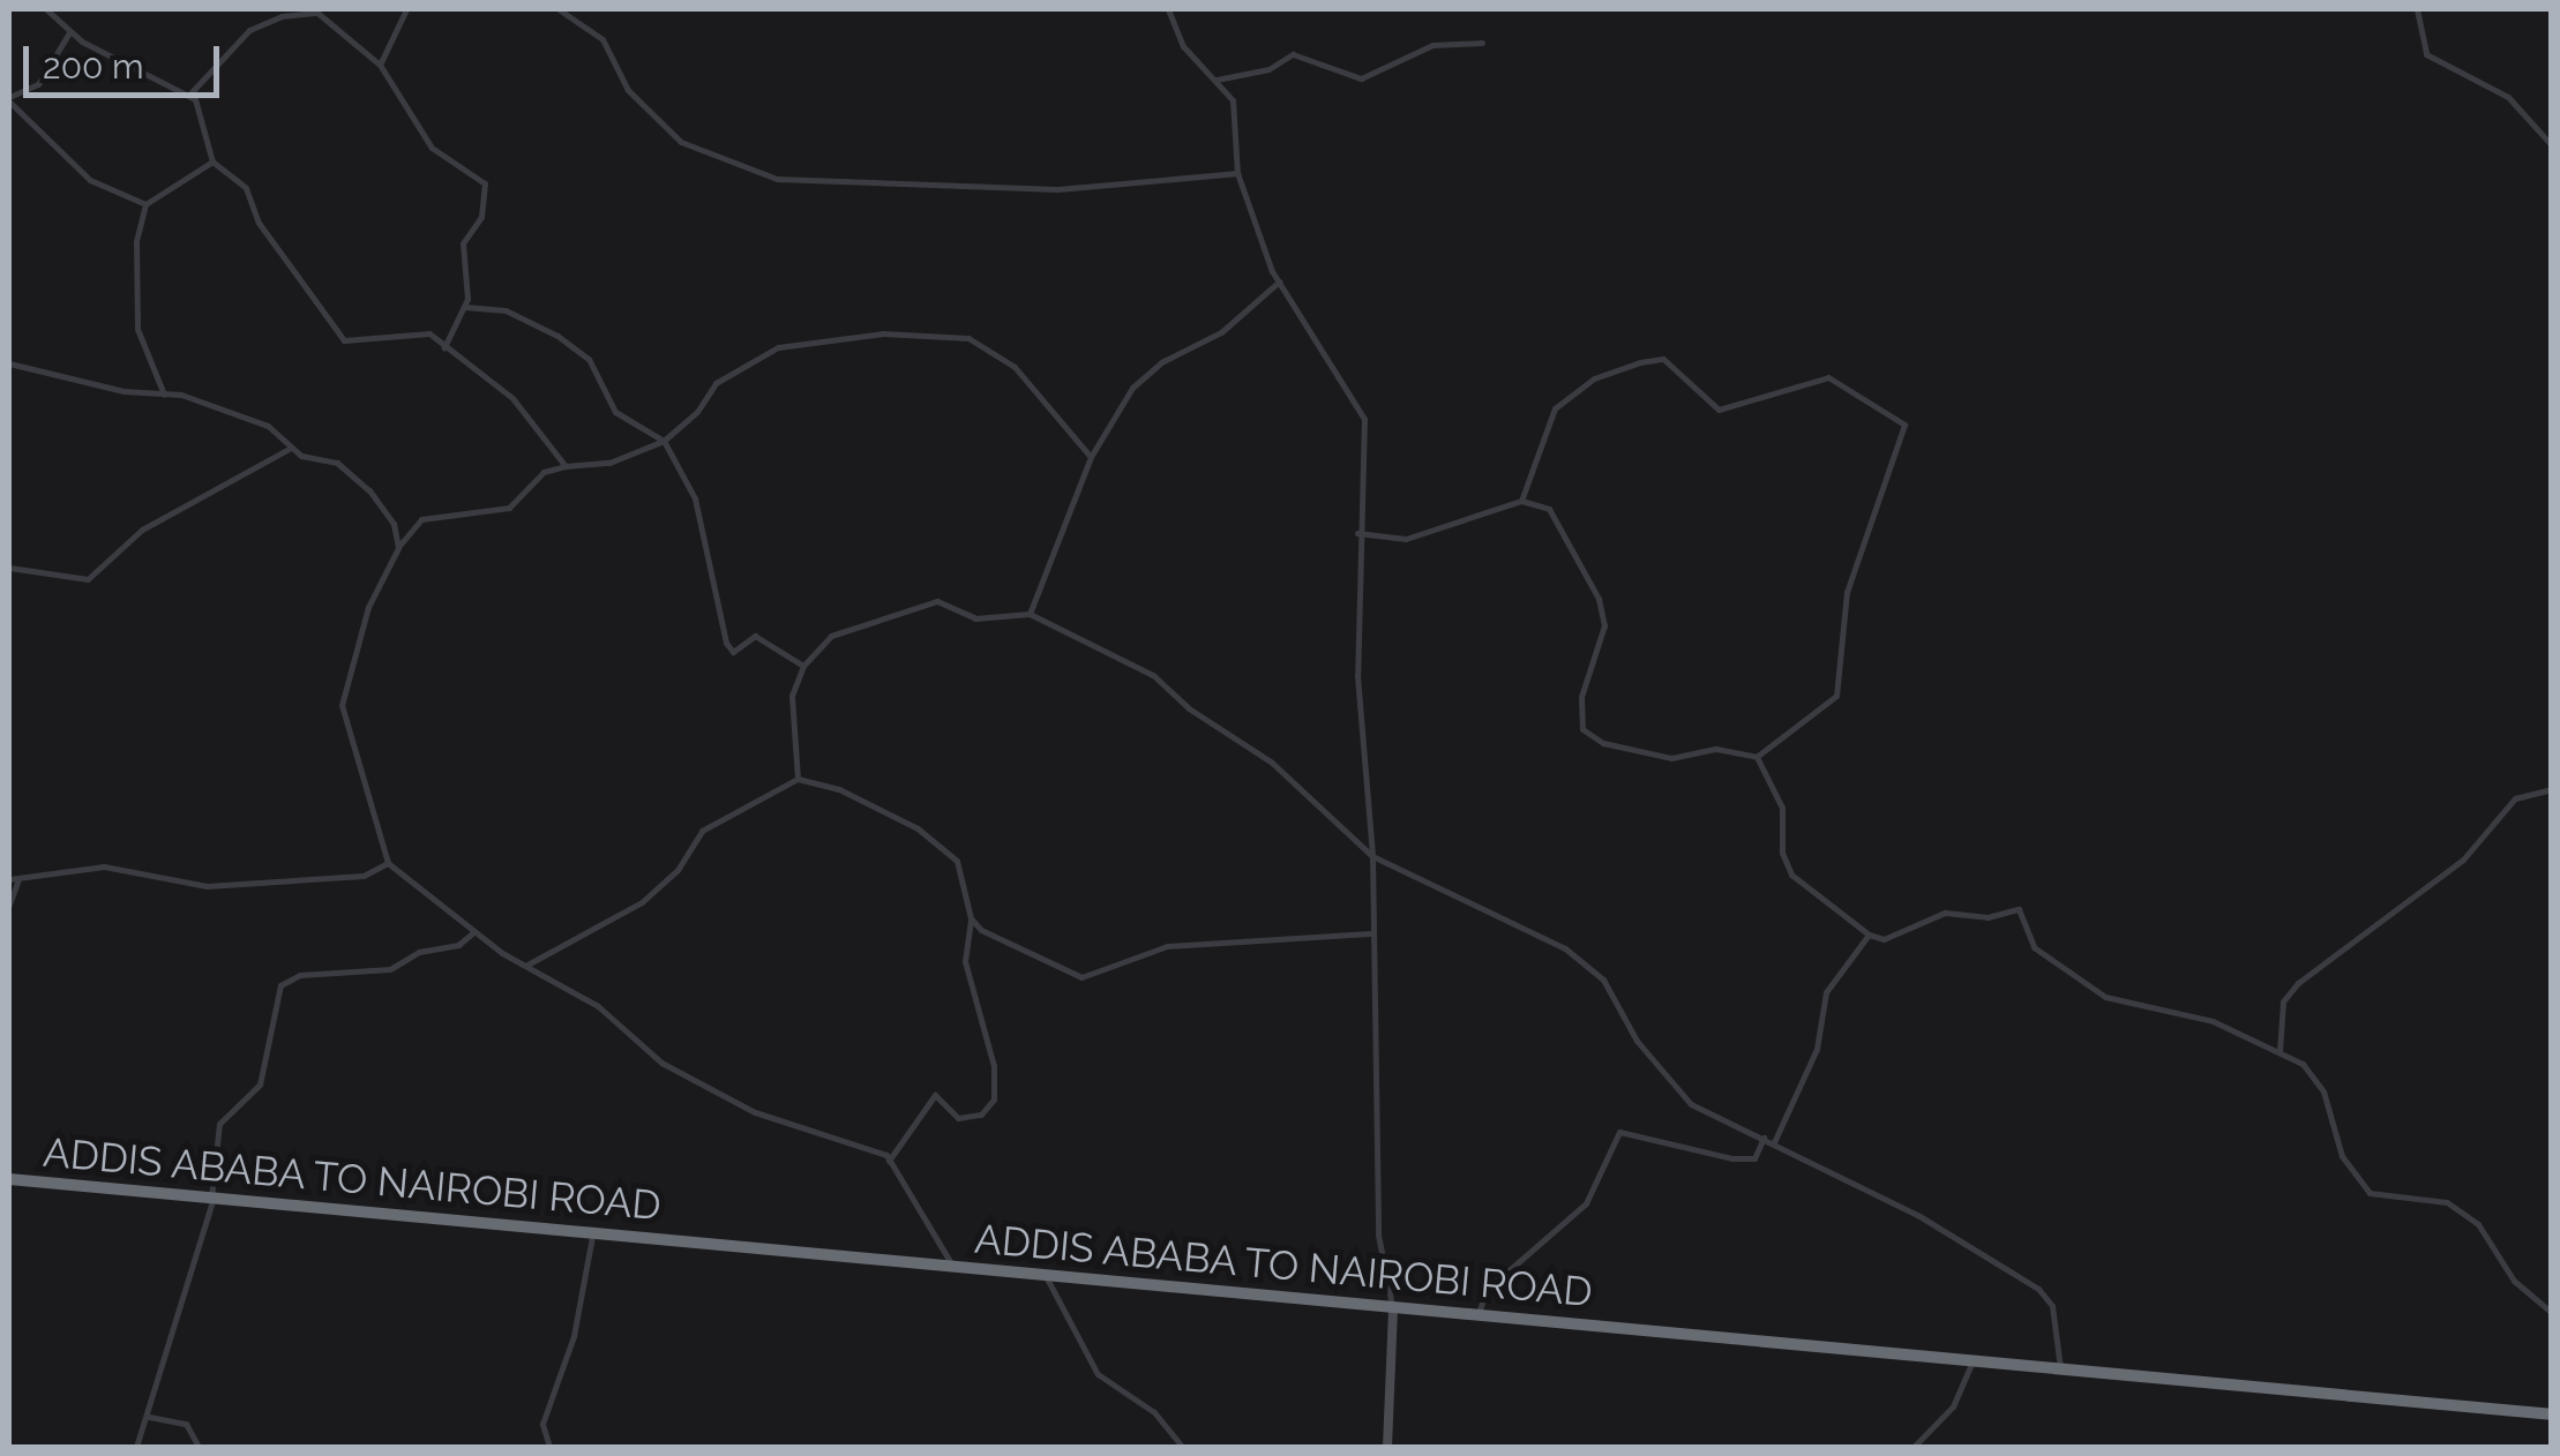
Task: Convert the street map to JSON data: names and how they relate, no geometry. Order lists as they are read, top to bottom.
{
  "streets": {
    "highway": ["ADDIS ABABA TO NAIROBI ROAD"]
  },
  "scale_bar": "200 m"
}
